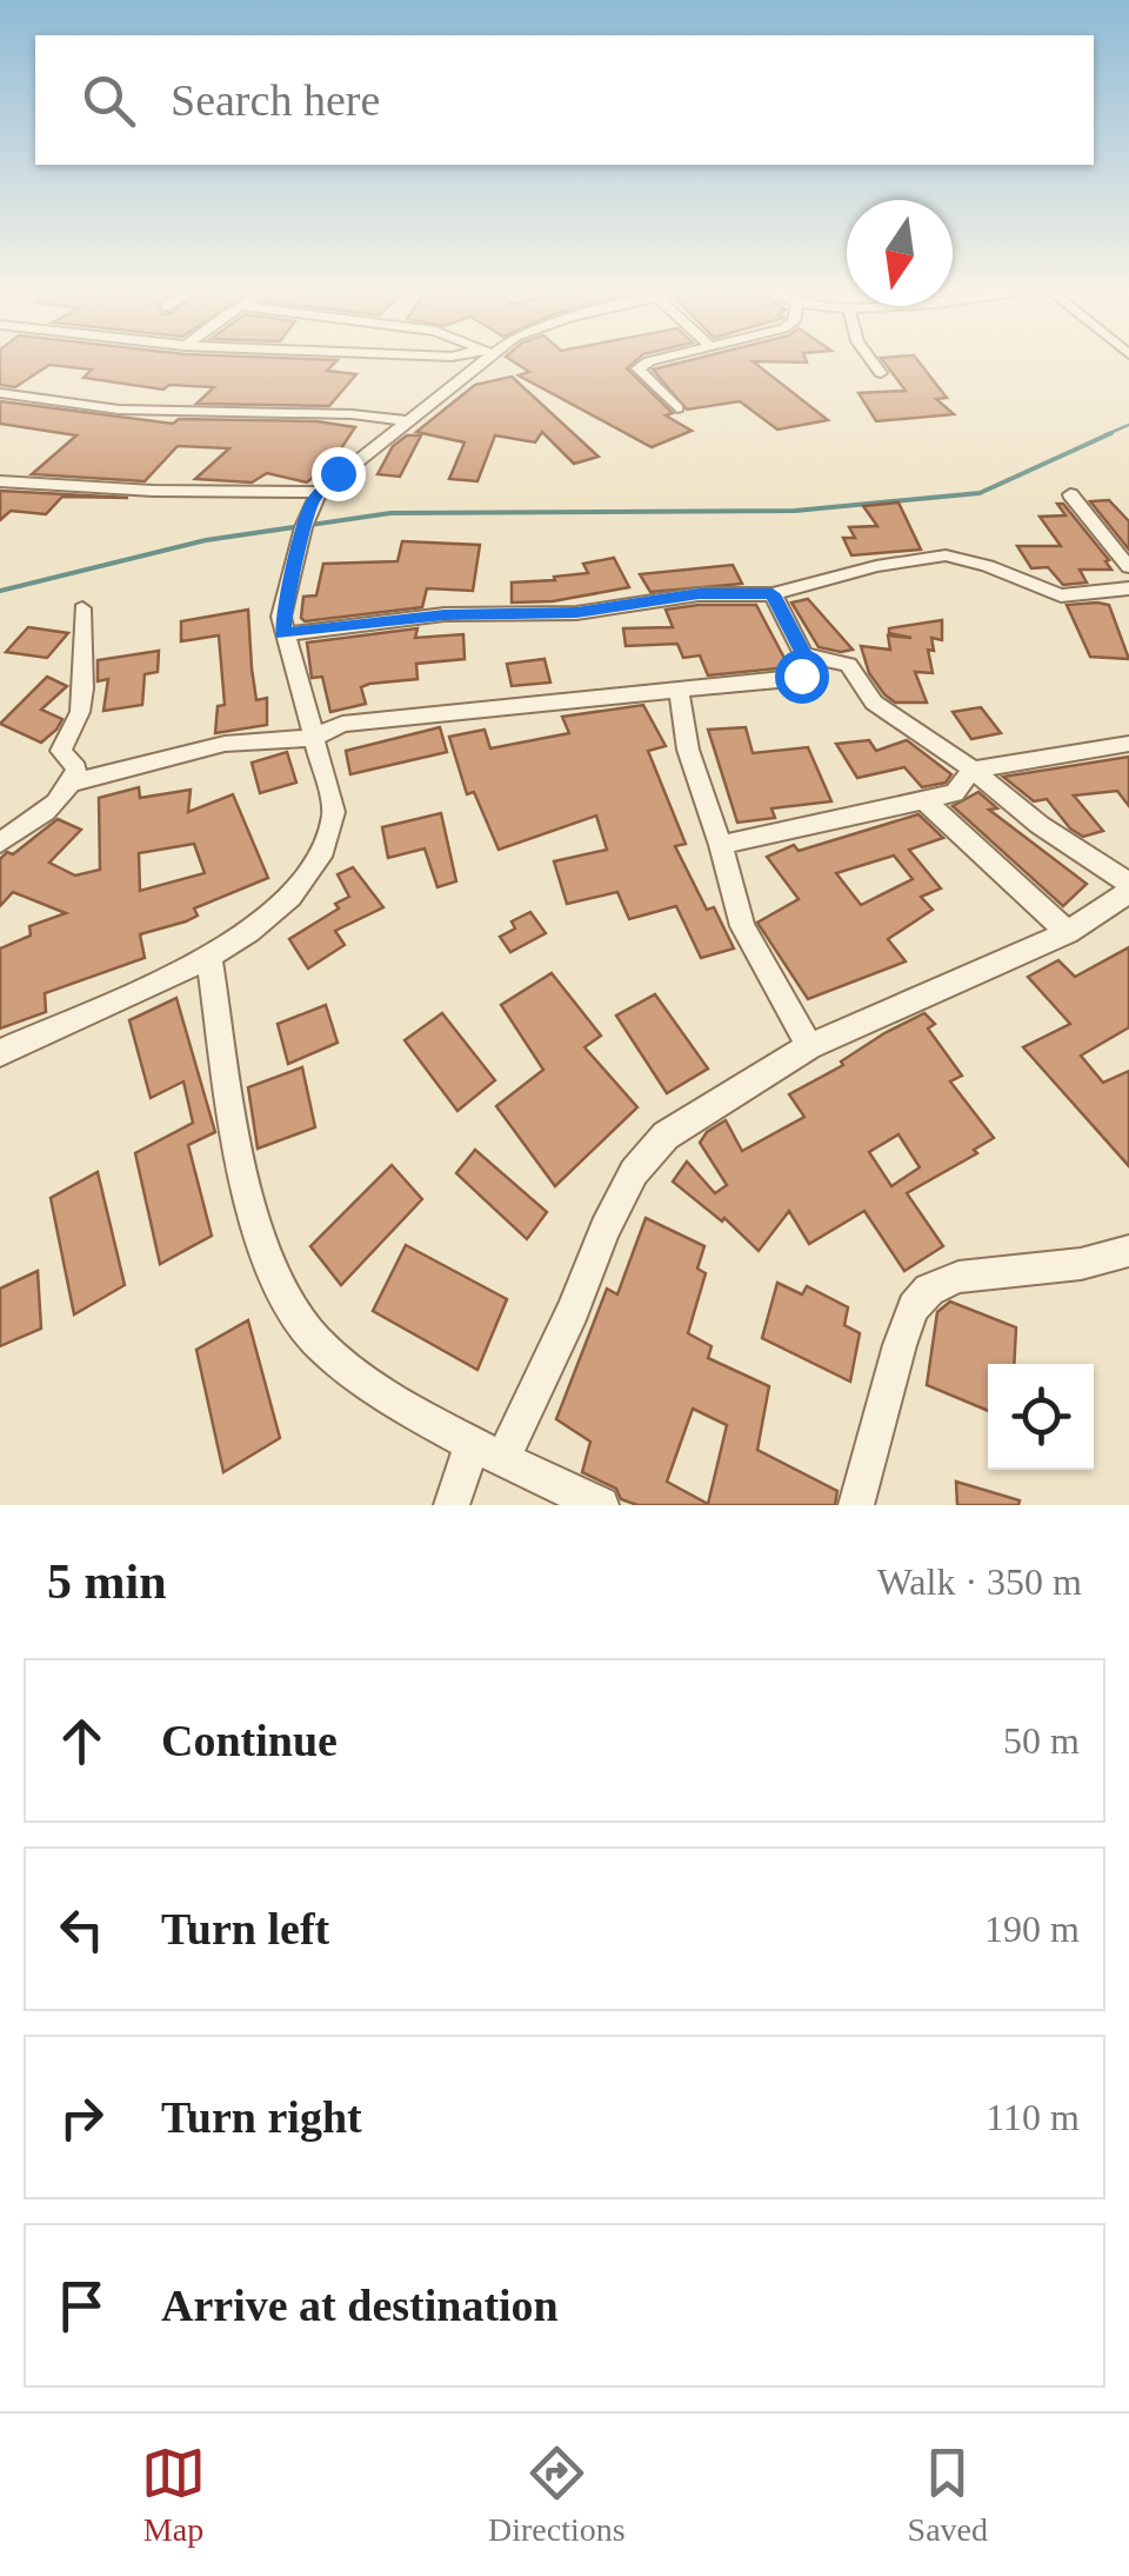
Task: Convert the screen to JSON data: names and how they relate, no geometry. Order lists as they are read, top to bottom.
{
  "north": "bottom",
  "page": {
    "search": "Search here",
    "heading": ["5 min", "Walk · 350 m"],
    "list": [
      ["Continue", "50 m"],
      ["Turn left", "190 m"],
      ["Turn right", "110 m"],
      "Arrive at destination"
    ],
    "nav": ["Map", "Directions", "Saved"]
  }
}
